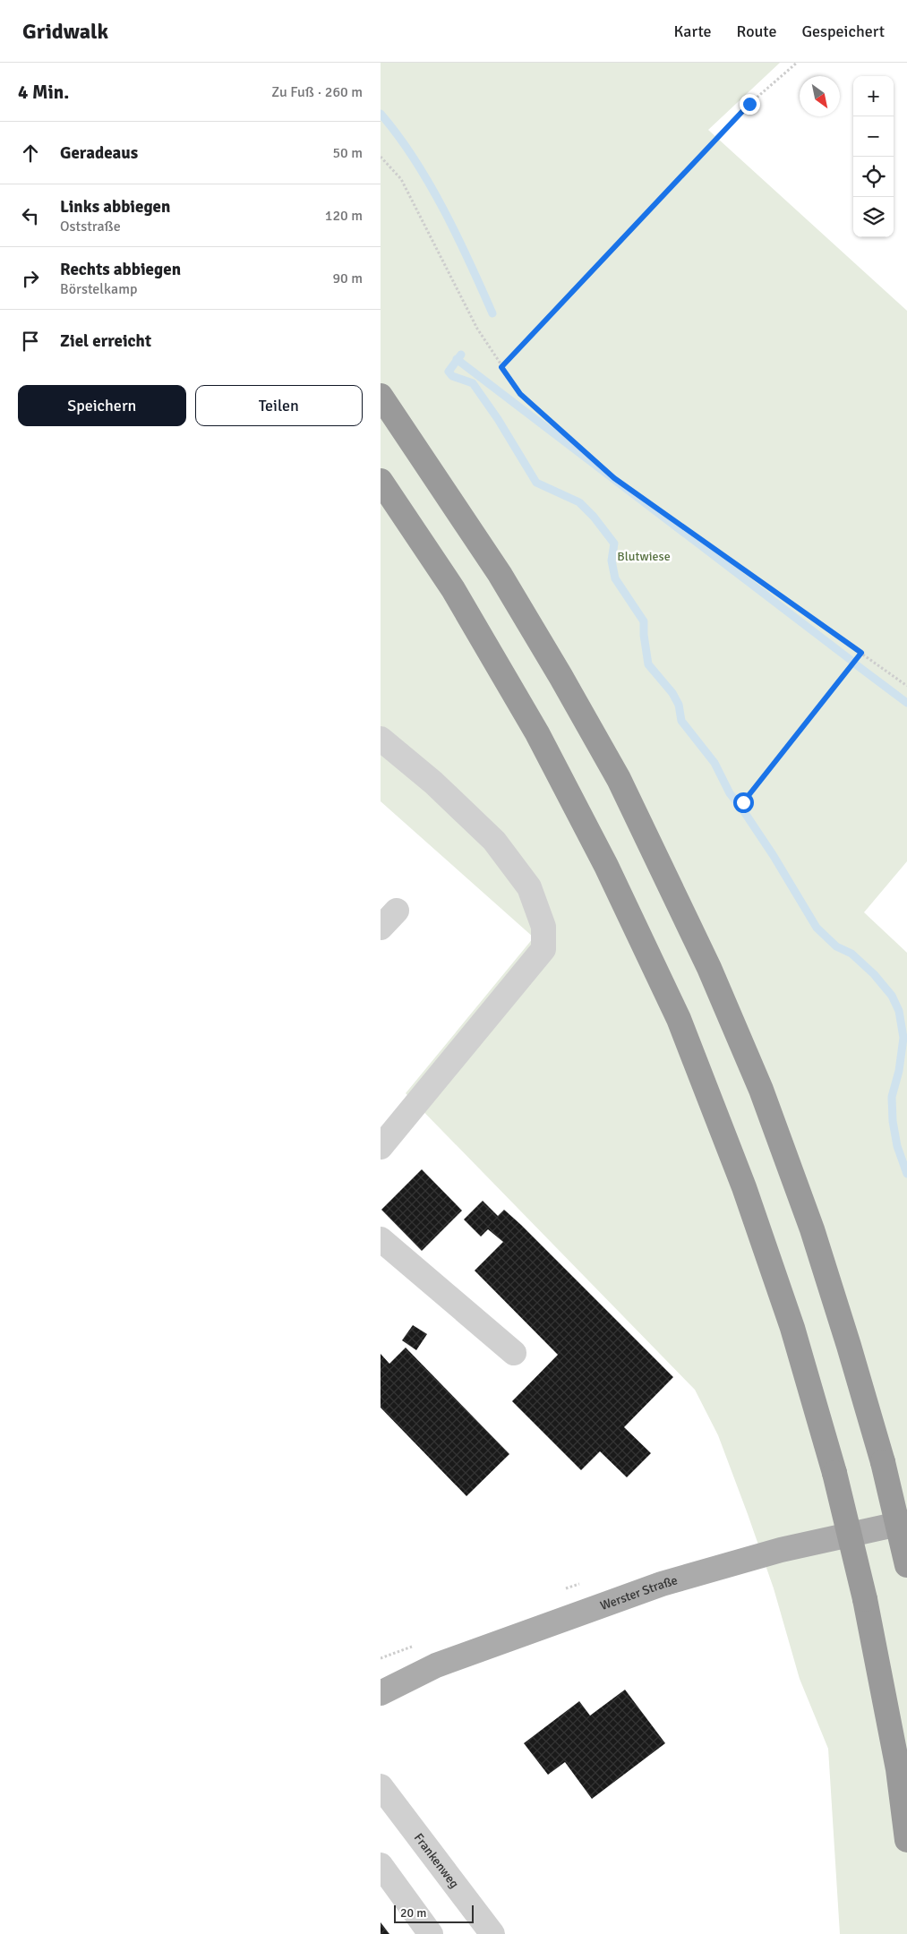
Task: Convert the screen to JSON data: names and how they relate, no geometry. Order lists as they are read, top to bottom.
{
  "streets": {
    "main road": ["Werster Straße"],
    "street": ["Frankenweg"]
  },
  "parks": ["Blutwiese"],
  "scale_bar": "20 m",
  "north": "bottom right",
  "page": {
    "header": "Gridwalk",
    "nav": ["Karte", "Route", "Gespeichert"],
    "heading": ["4 Min.", "Zu Fuß · 260 m"],
    "map_buttons": ["+", "−"],
    "list": [
      ["Geradeaus", "50 m"],
      ["Links abbiegen", "Oststraße", "120 m"],
      ["Rechts abbiegen", "Börstelkamp", "90 m"],
      "Ziel erreicht"
    ],
    "buttons": ["Speichern", "Teilen"],
    "scale": "20 m"
  }
}
